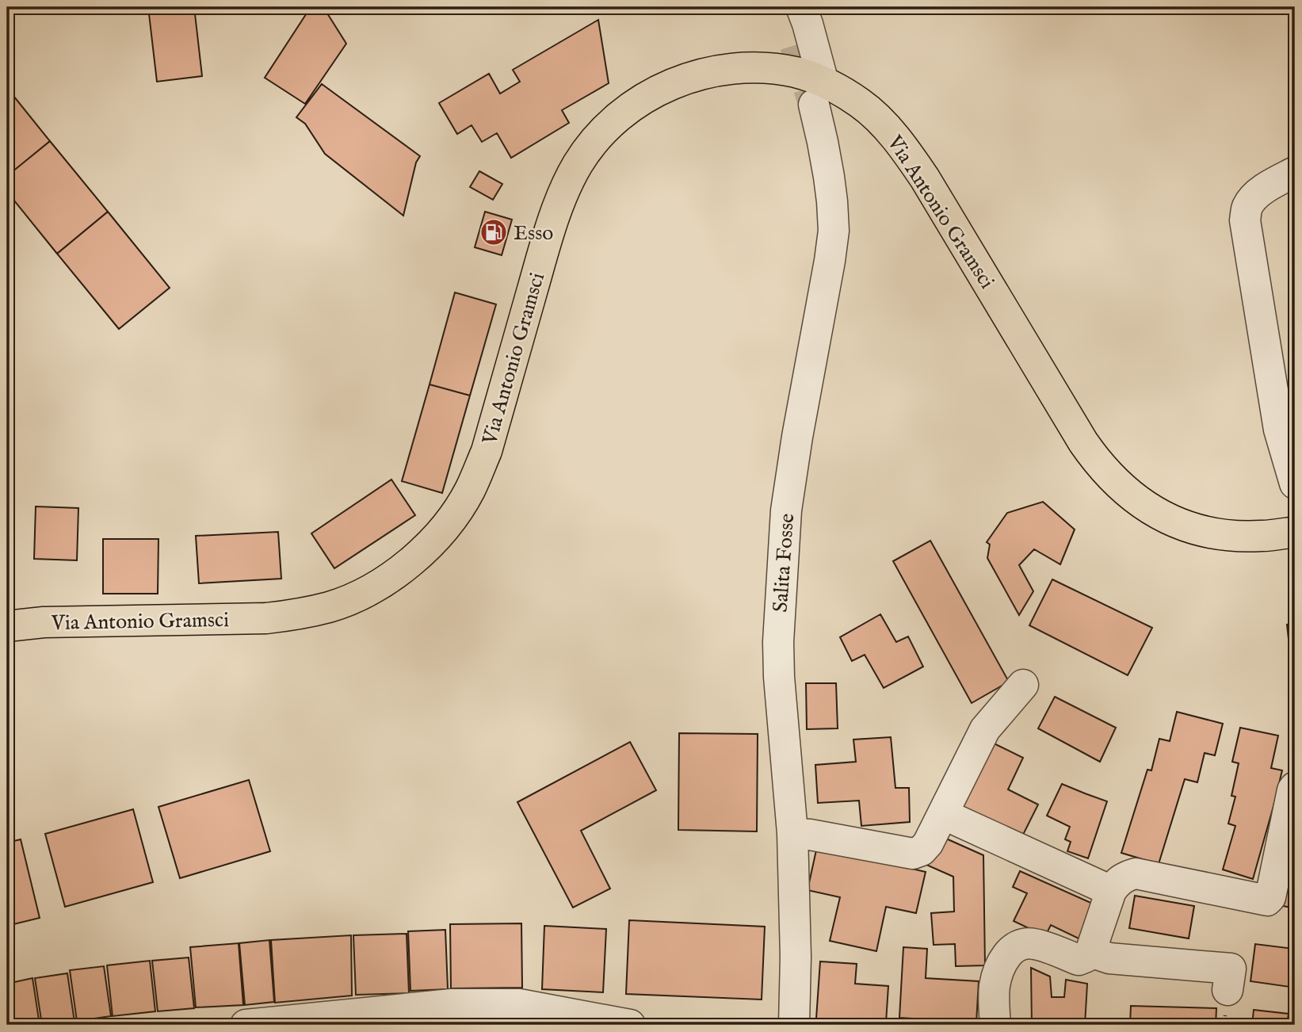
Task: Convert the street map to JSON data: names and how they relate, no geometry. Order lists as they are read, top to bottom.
{
  "streets": {
    "main road": ["Via Antonio Gramsci"],
    "street": ["Salita Fosse"]
  },
  "crossings": [
    ["Via Antonio Gramsci", "Salita Fosse"]
  ],
  "places": {
    "fuel station": ["Esso"]
  }
}
